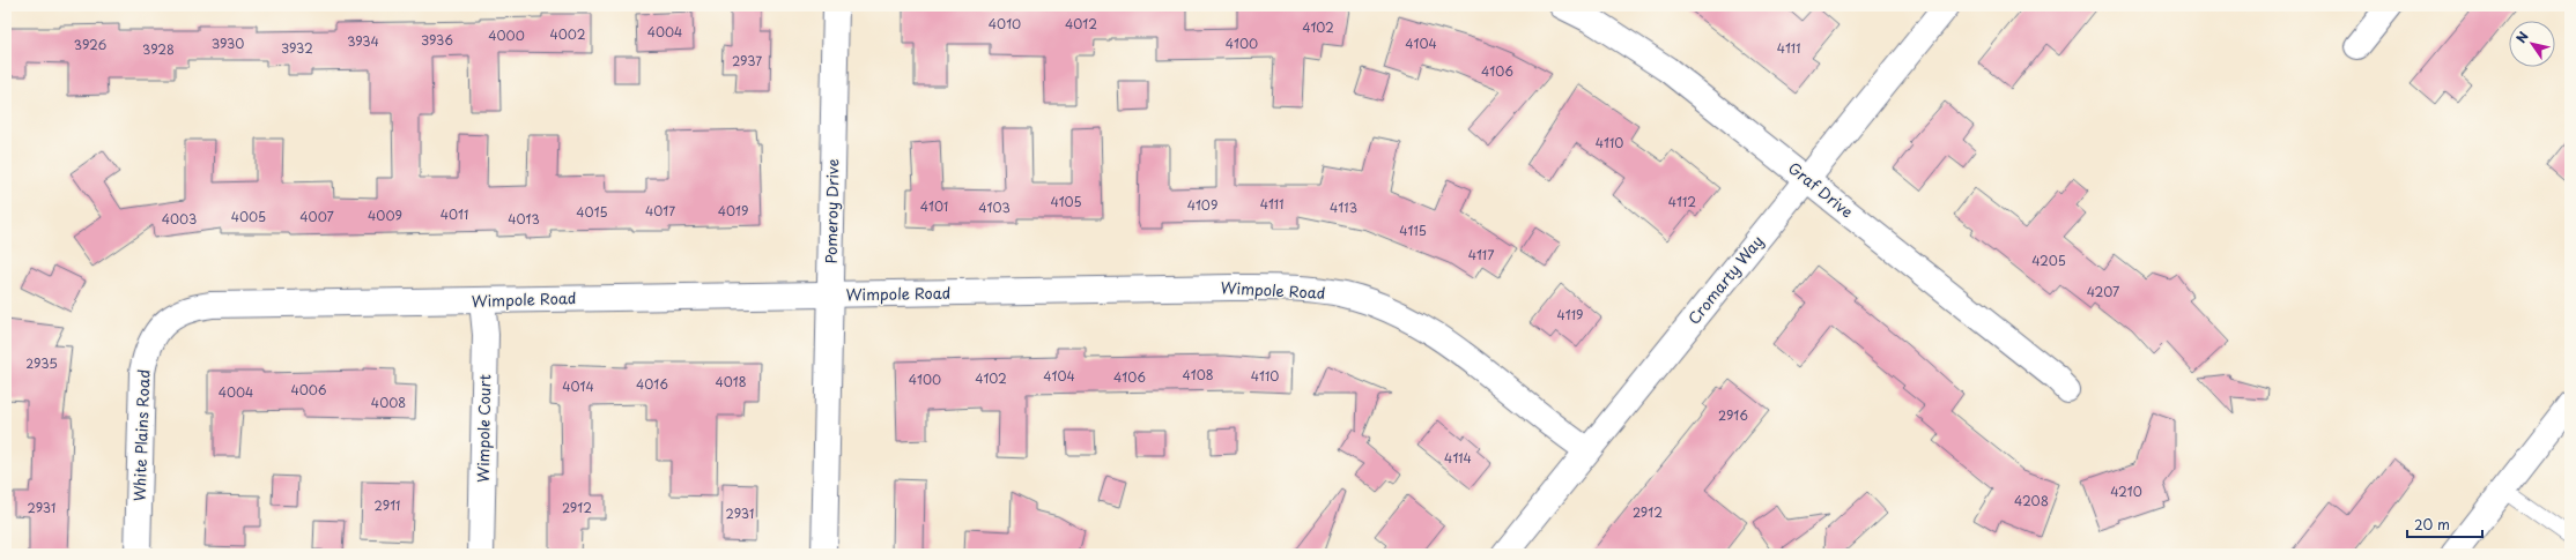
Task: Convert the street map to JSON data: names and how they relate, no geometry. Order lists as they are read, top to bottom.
{
  "streets": {
    "street": [
      "Graf Drive",
      "Pomeroy Drive",
      "Cromarty Way",
      "Wimpole Road",
      "Wimpole Court",
      "White Plains Road"
    ]
  },
  "crossings": [
    ["Graf Drive", "Cromarty Way"],
    ["Pomeroy Drive", "Wimpole Road"],
    ["Cromarty Way", "Wimpole Road"],
    ["Wimpole Road", "Wimpole Court"],
    ["Wimpole Road", "White Plains Road"]
  ],
  "house_numbers": [
    "4010",
    "4012",
    "4102",
    "4004",
    "4002",
    "4000",
    "3936",
    "3934",
    "3930",
    "4100",
    "4104",
    "3926",
    "3932",
    "4111",
    "3928",
    "2937",
    "4106",
    "4110",
    "4105",
    "4112",
    "4111",
    "4109",
    "4101",
    "4103",
    "4113",
    "4017",
    "4019",
    "4015",
    "4011",
    "4009",
    "4005",
    "4007",
    "4003",
    "4013",
    "4115",
    "4117",
    "4205",
    "4207",
    "4119",
    "2935",
    "4108",
    "4104",
    "4110",
    "4106",
    "4102",
    "4100",
    "4018",
    "4016",
    "4014",
    "4006",
    "4004",
    "4008",
    "2916",
    "4114",
    "4210",
    "4208",
    "2911",
    "2931",
    "2912",
    "2912",
    "2931"
  ],
  "scale_bar": "20 m",
  "north": "top left"
}
